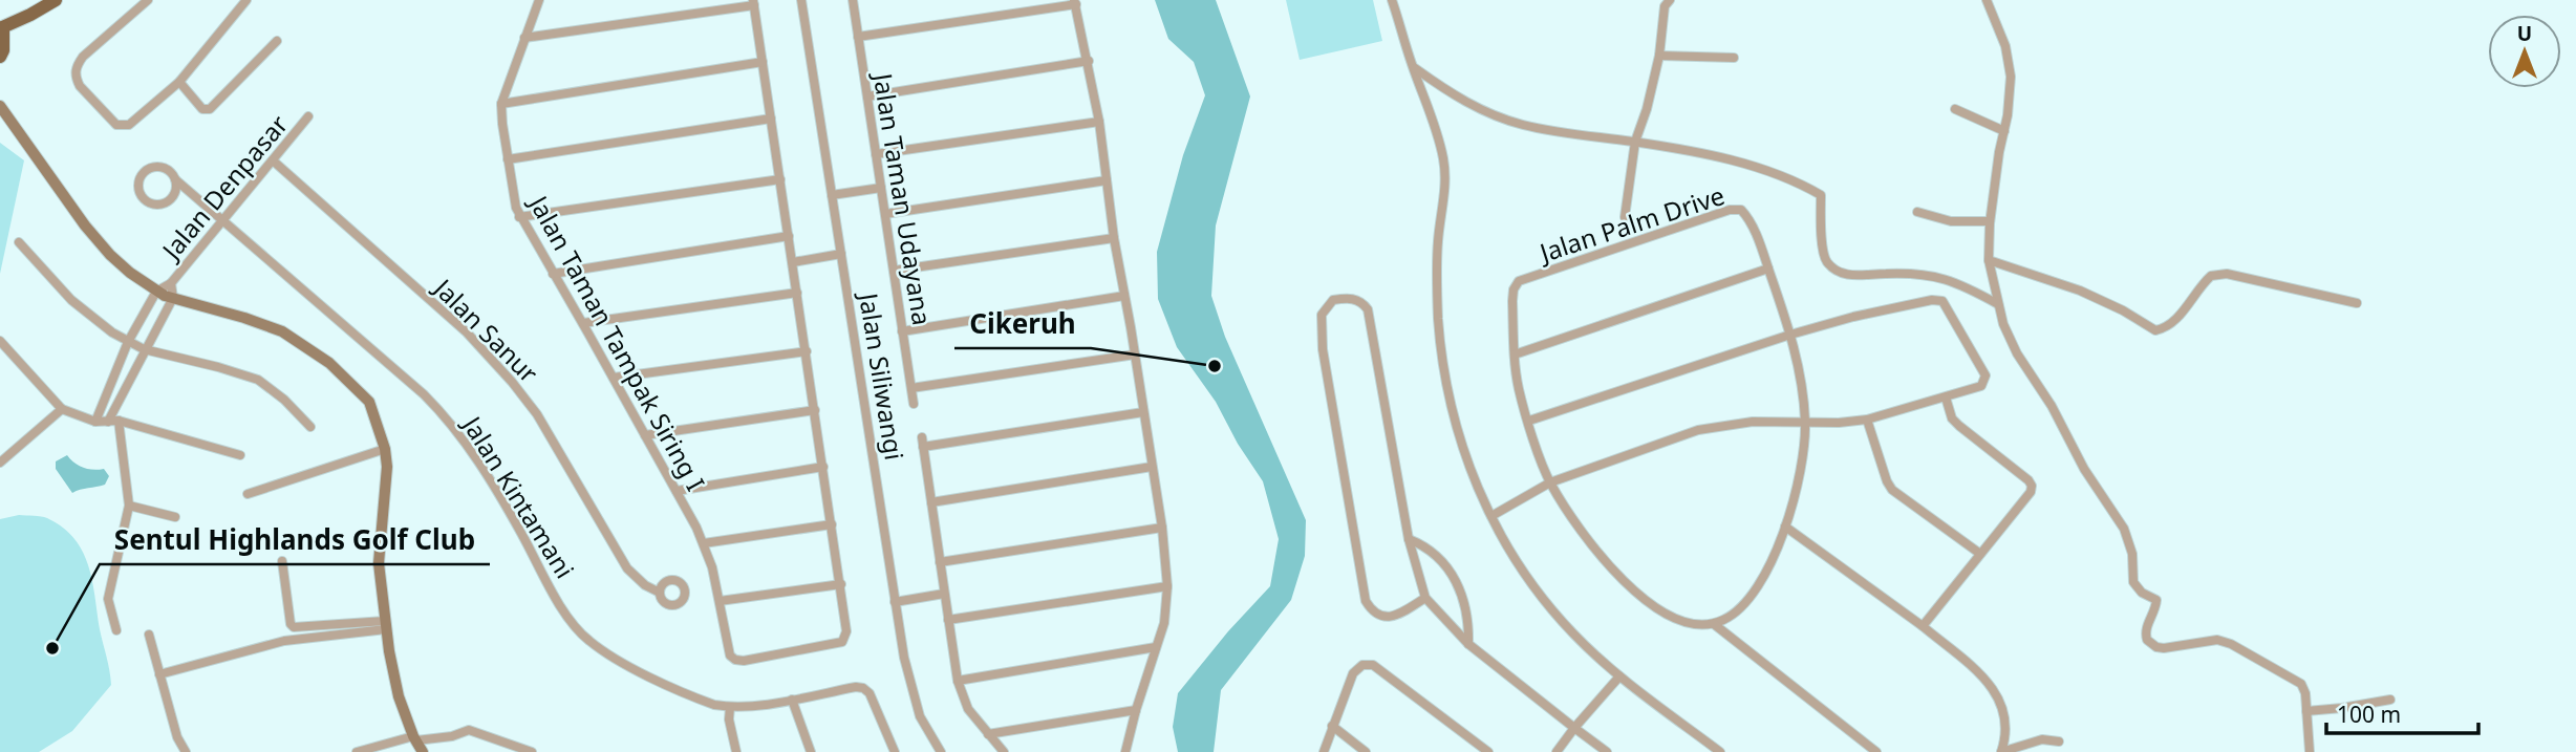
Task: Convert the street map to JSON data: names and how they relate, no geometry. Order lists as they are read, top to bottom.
{
  "streets": {
    "street": [
      "Jalan Denpasar",
      "Jalan Taman Udayana",
      "Jalan Palm Drive",
      "Jalan Sanur",
      "Jalan Taman Tampak Siring I",
      "Jalan Siliwangi",
      "Jalan Kintamani"
    ]
  },
  "crossings": [
    ["Jalan Denpasar", "Jalan Sanur"],
    ["Jalan Denpasar", "Jalan Kintamani"]
  ],
  "places": ["Cikeruh", "Sentul Highlands Golf Club"],
  "scale_bar": "100 m",
  "north": "top"
}
